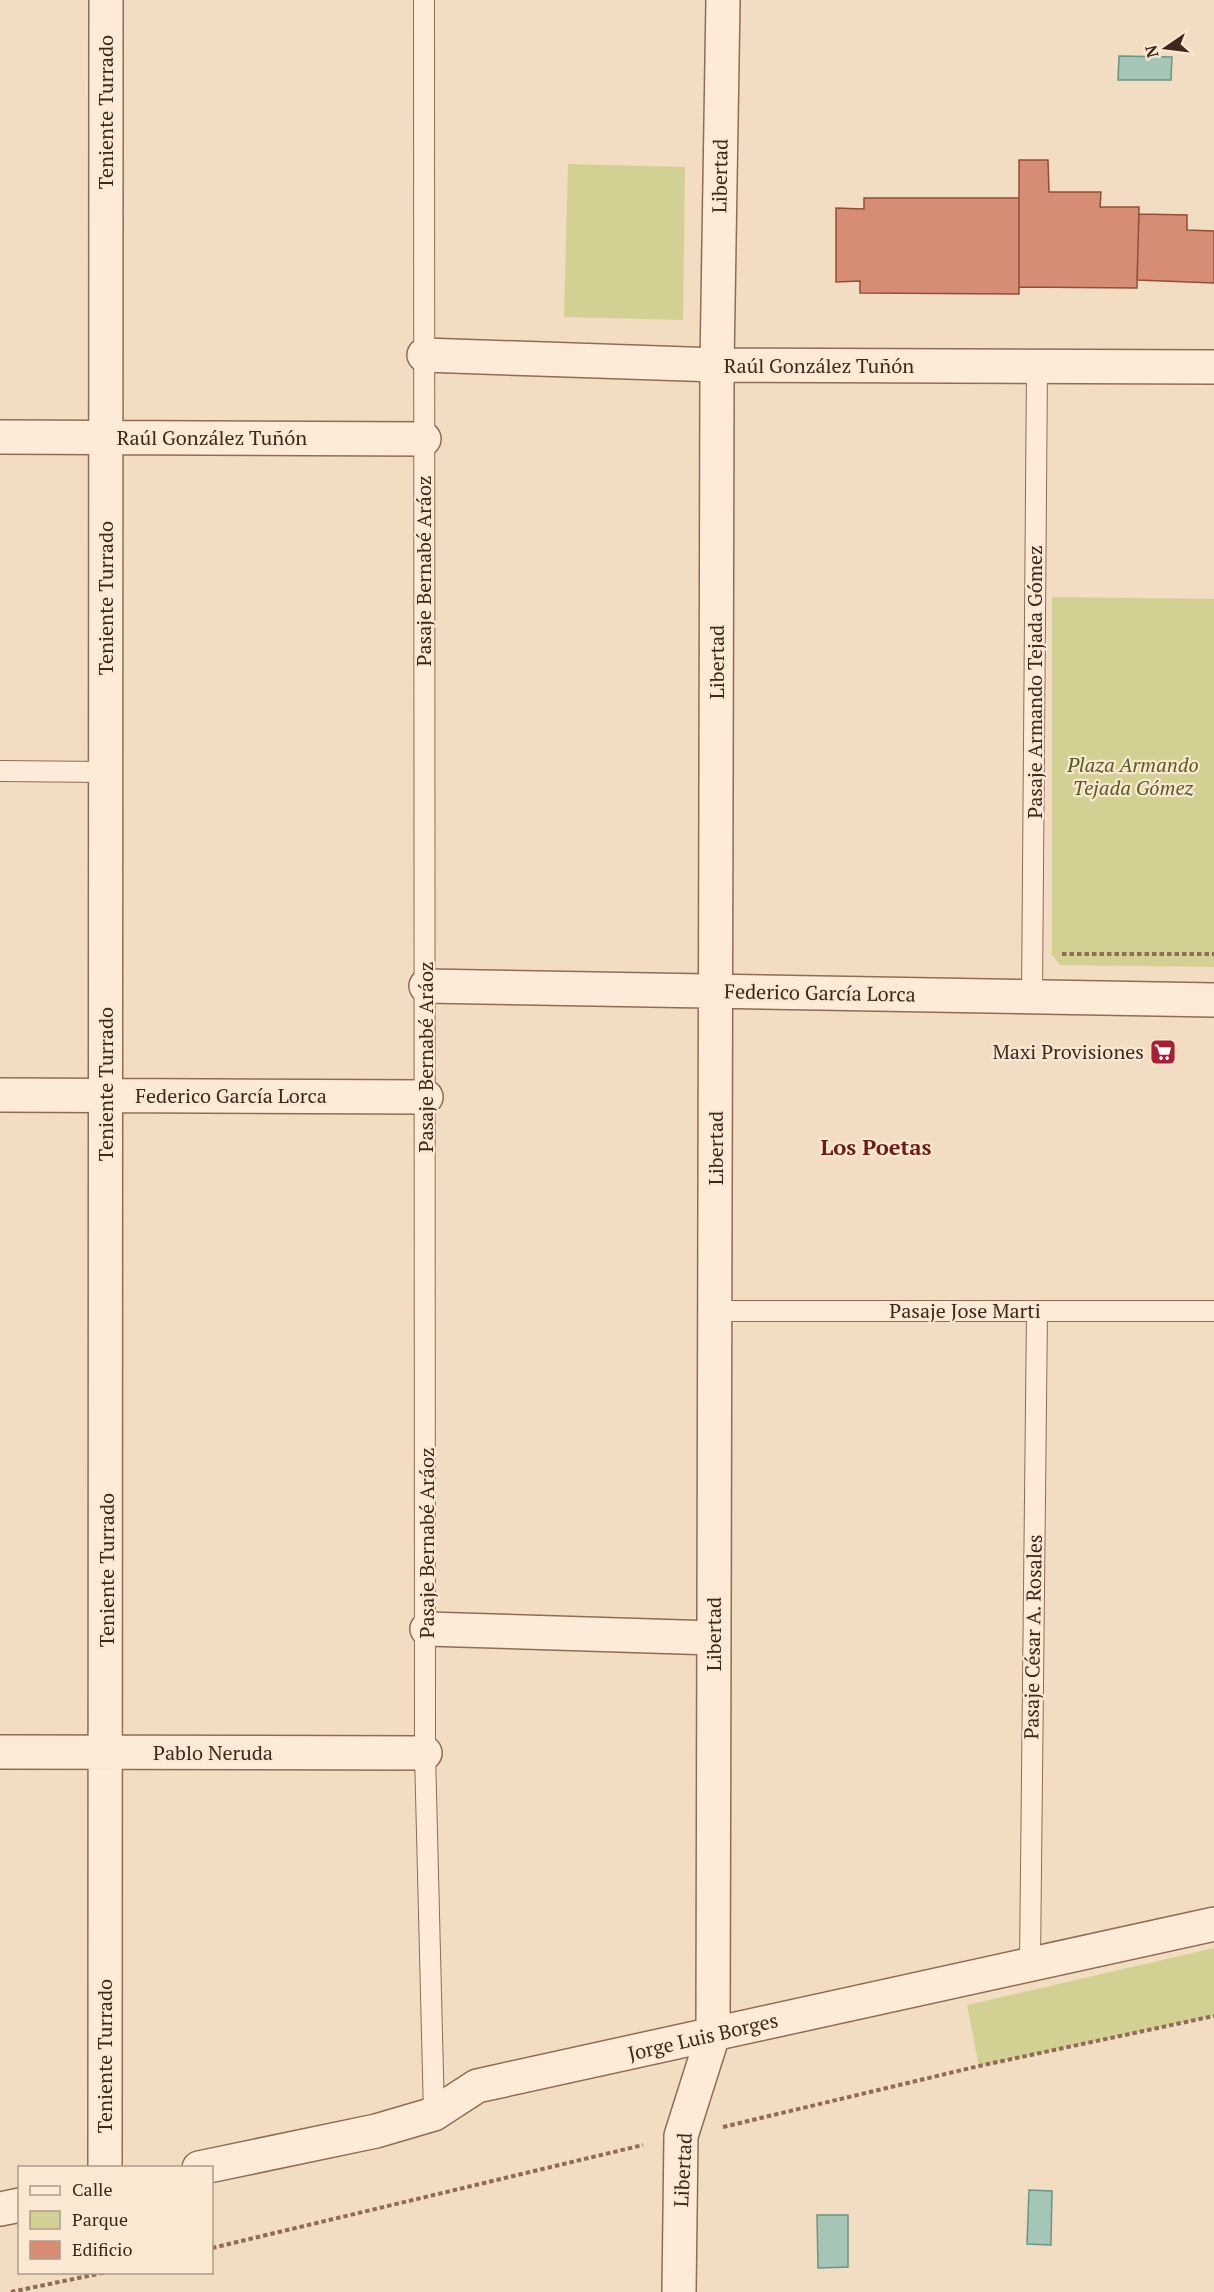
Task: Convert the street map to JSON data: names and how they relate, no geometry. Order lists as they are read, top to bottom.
{
  "streets": {
    "street": [
      "Teniente Turrado",
      "Libertad",
      "Raúl González Tuñón",
      "Federico García Lorca",
      "Pablo Neruda",
      "Jorge Luis Borges"
    ],
    "lane": [
      "Pasaje Bernabé Aráoz",
      "Pasaje Armando Tejada Gómez",
      "Pasaje Jose Marti",
      "Pasaje César A. Rosales"
    ]
  },
  "crossings": [
    ["Teniente Turrado", "Raúl González Tuñón"],
    ["Teniente Turrado", "Federico García Lorca"],
    ["Teniente Turrado", "Pablo Neruda"],
    ["Libertad", "Raúl González Tuñón"],
    ["Libertad", "Federico García Lorca"],
    ["Libertad", "Pasaje Jose Marti"],
    ["Libertad", "Jorge Luis Borges"],
    ["Raúl González Tuñón", "Pasaje Bernabé Aráoz"],
    ["Raúl González Tuñón", "Pasaje Armando Tejada Gómez"],
    ["Pasaje Bernabé Aráoz", "Federico García Lorca"],
    ["Pasaje Bernabé Aráoz", "Pablo Neruda"],
    ["Pasaje Bernabé Aráoz", "Jorge Luis Borges"],
    ["Pasaje Armando Tejada Gómez", "Federico García Lorca"],
    ["Pasaje Jose Marti", "Pasaje César A. Rosales"],
    ["Pasaje César A. Rosales", "Jorge Luis Borges"]
  ],
  "districts": ["Los Poetas"],
  "parks": ["Plaza Armando Tejada Gómez"],
  "places": {
    "supermarket": ["Maxi Provisiones"]
  },
  "legend": ["Calle", "Parque", "Edificio"],
  "north": "left"
}
